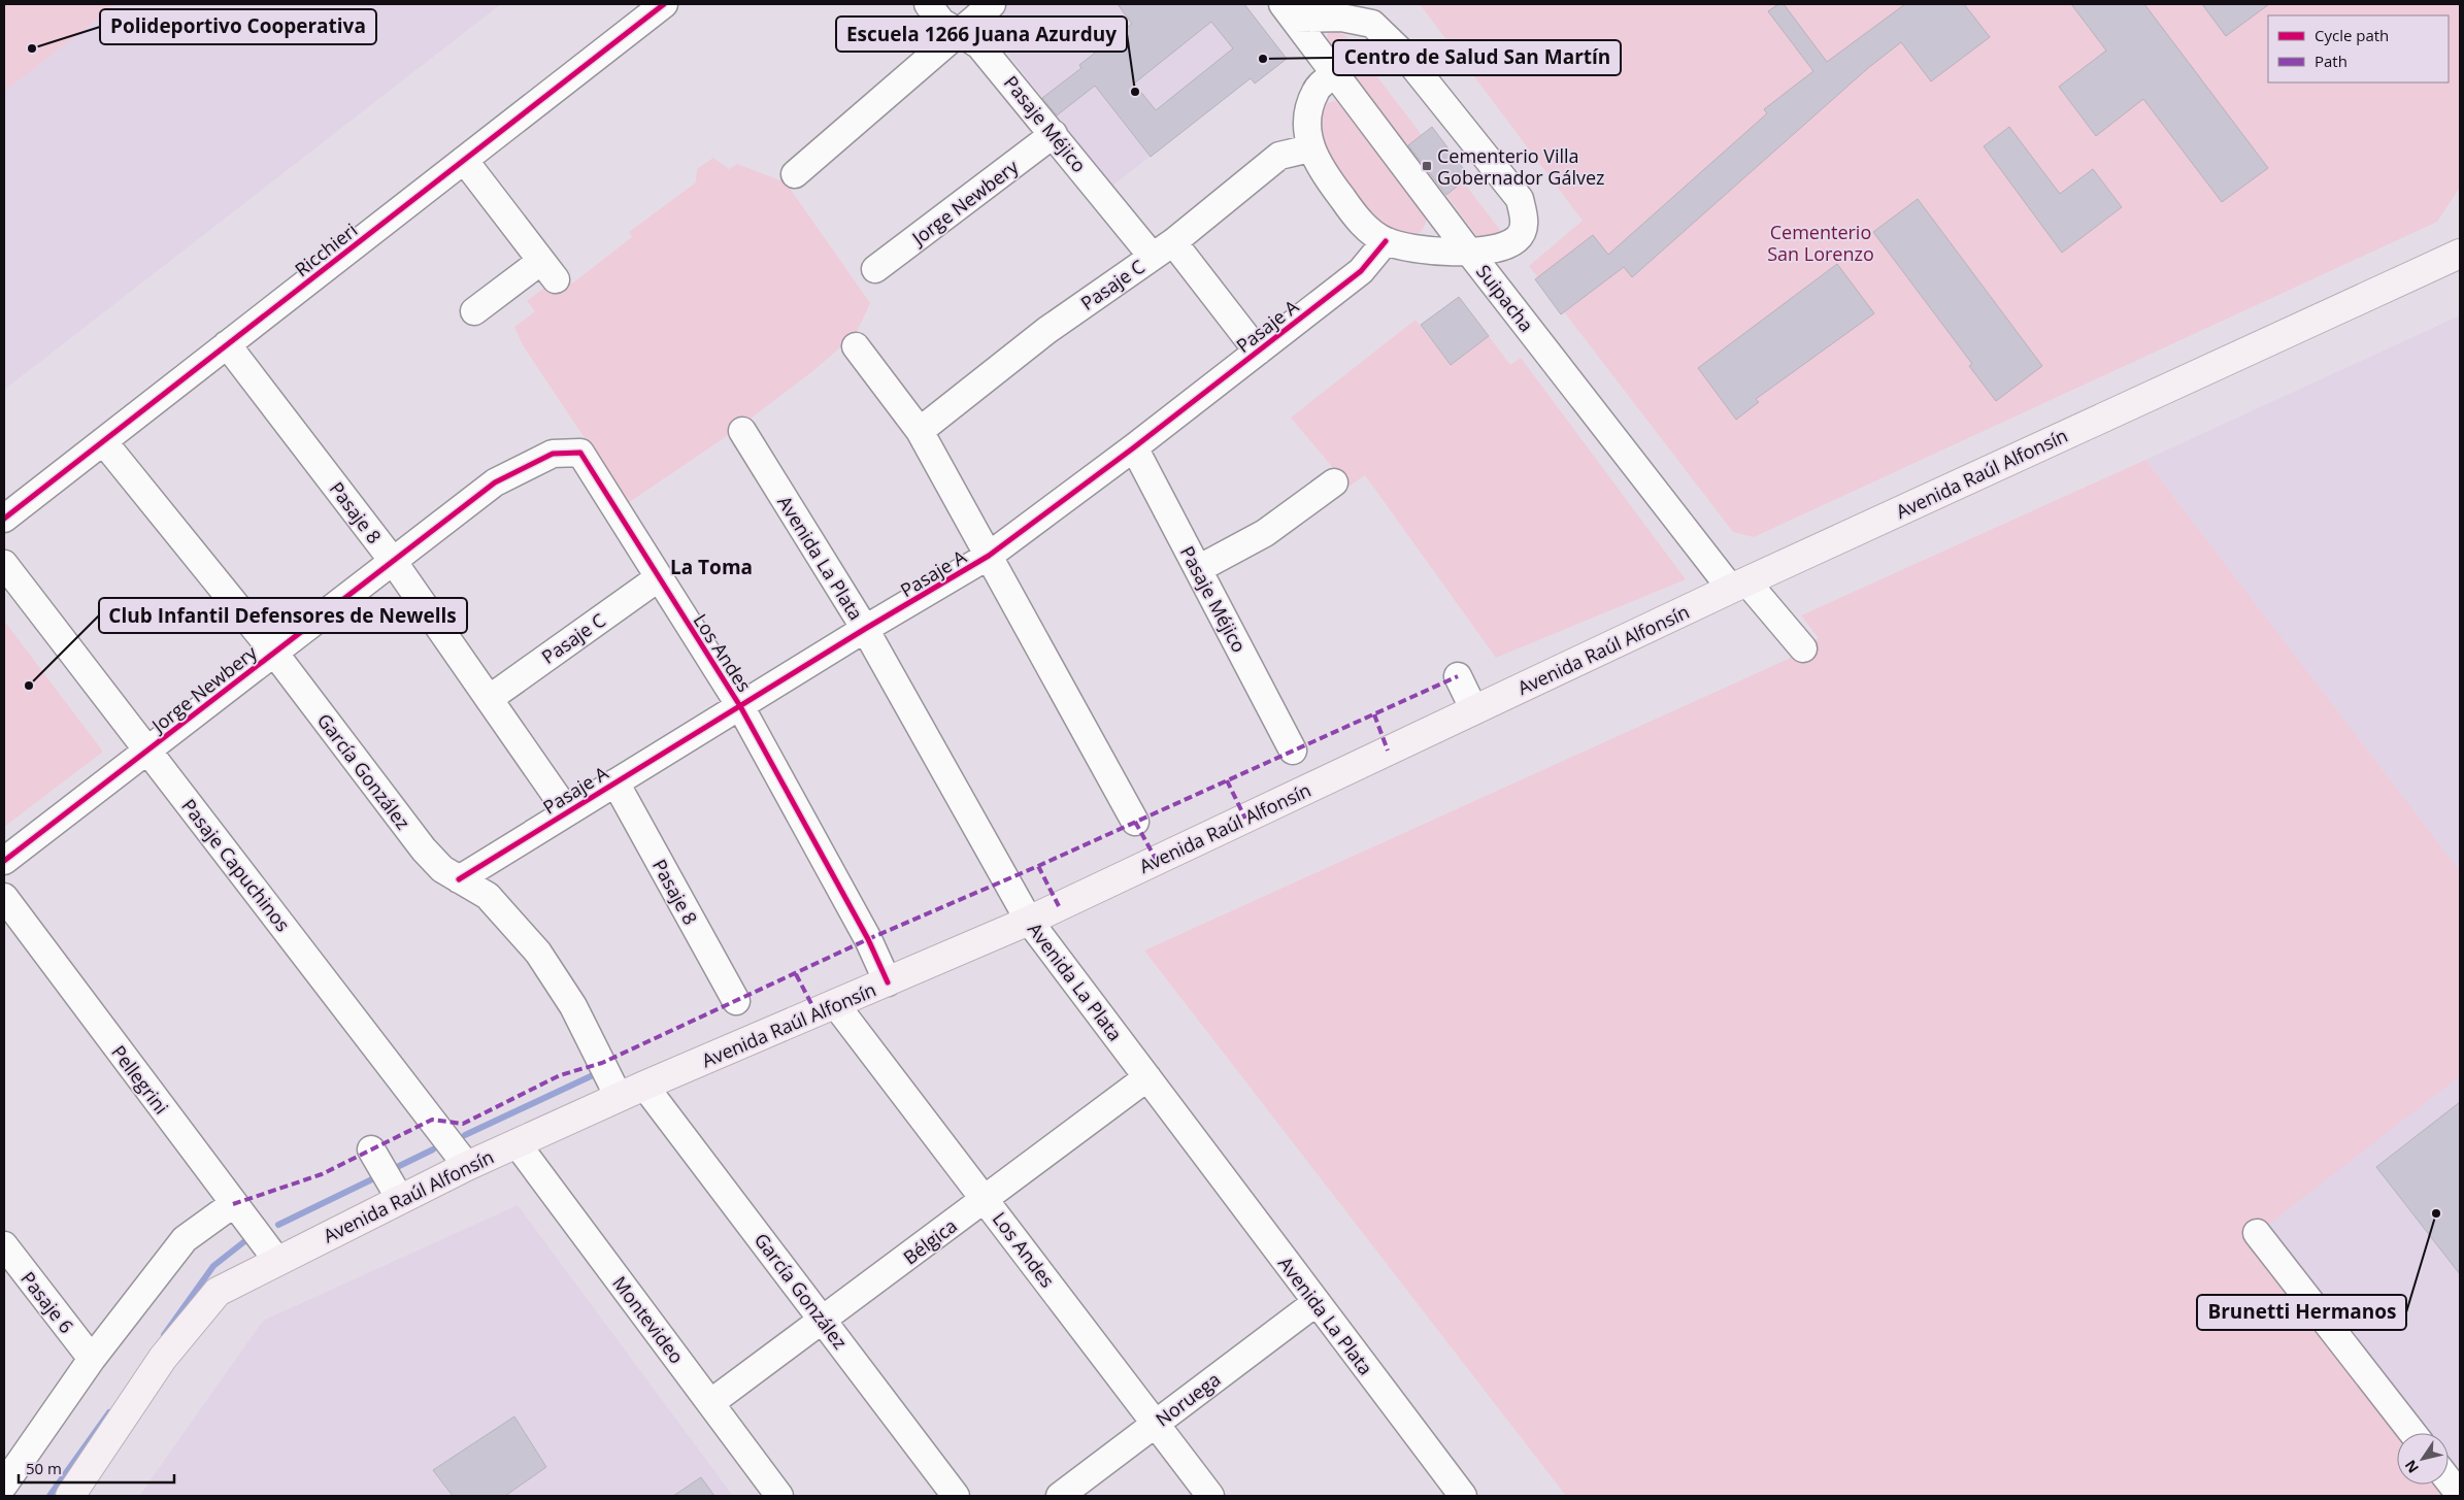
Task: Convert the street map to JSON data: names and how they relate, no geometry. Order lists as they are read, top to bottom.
{
  "streets": {
    "main road": ["Avenida Raúl Alfonsín"],
    "street": [
      "Pasaje Méjico",
      "Jorge Newbery",
      "Ricchieri",
      "Pasaje C",
      "Suipacha",
      "Pasaje A",
      "Pasaje 8",
      "Avenida La Plata",
      "Los Andes",
      "García González",
      "Pasaje Capuchinos",
      "Pellegrini",
      "Bélgica",
      "Pasaje 6",
      "Montevideo",
      "Noruega"
    ]
  },
  "crossings": [
    ["Pasaje Méjico", "Jorge Newbery"],
    ["Pasaje Méjico", "Pasaje C"],
    ["Pasaje Méjico", "Pasaje A"],
    ["Jorge Newbery", "Pasaje 8"],
    ["Jorge Newbery", "Los Andes"],
    ["Jorge Newbery", "García González"],
    ["Jorge Newbery", "Pasaje Capuchinos"],
    ["Ricchieri", "Pasaje 8"],
    ["Ricchieri", "García González"],
    ["Pasaje C", "Pasaje 8"],
    ["Pasaje C", "Los Andes"],
    ["Suipacha", "Avenida Raúl Alfonsín"],
    ["Pasaje A", "Pasaje 8"],
    ["Pasaje A", "Avenida La Plata"],
    ["Pasaje A", "Los Andes"],
    ["Pasaje A", "García González"],
    ["Avenida Raúl Alfonsín", "Avenida La Plata"],
    ["Avenida Raúl Alfonsín", "Los Andes"],
    ["Avenida Raúl Alfonsín", "García González"],
    ["Avenida Raúl Alfonsín", "Pasaje Capuchinos"],
    ["Avenida Raúl Alfonsín", "Pellegrini"],
    ["Avenida Raúl Alfonsín", "Montevideo"],
    ["Avenida La Plata", "Bélgica"],
    ["Avenida La Plata", "Noruega"],
    ["Los Andes", "Bélgica"],
    ["Los Andes", "Noruega"],
    ["García González", "Bélgica"],
    ["Bélgica", "Montevideo"]
  ],
  "districts": ["La Toma"],
  "parks": ["Cementerio San Lorenzo"],
  "places": {
    "other": [
      "Polideportivo Cooperativa",
      "Centro de Salud San Martín",
      "Escuela 1266 Juana Azurduy",
      "Club Infantil Defensores de Newells",
      "Brunetti Hermanos"
    ],
    "transit": ["Cementerio Villa Gobernador Gálvez"]
  },
  "legend": ["Cycle path", "Path"],
  "scale_bar": "50 m",
  "north": "bottom left"
}
